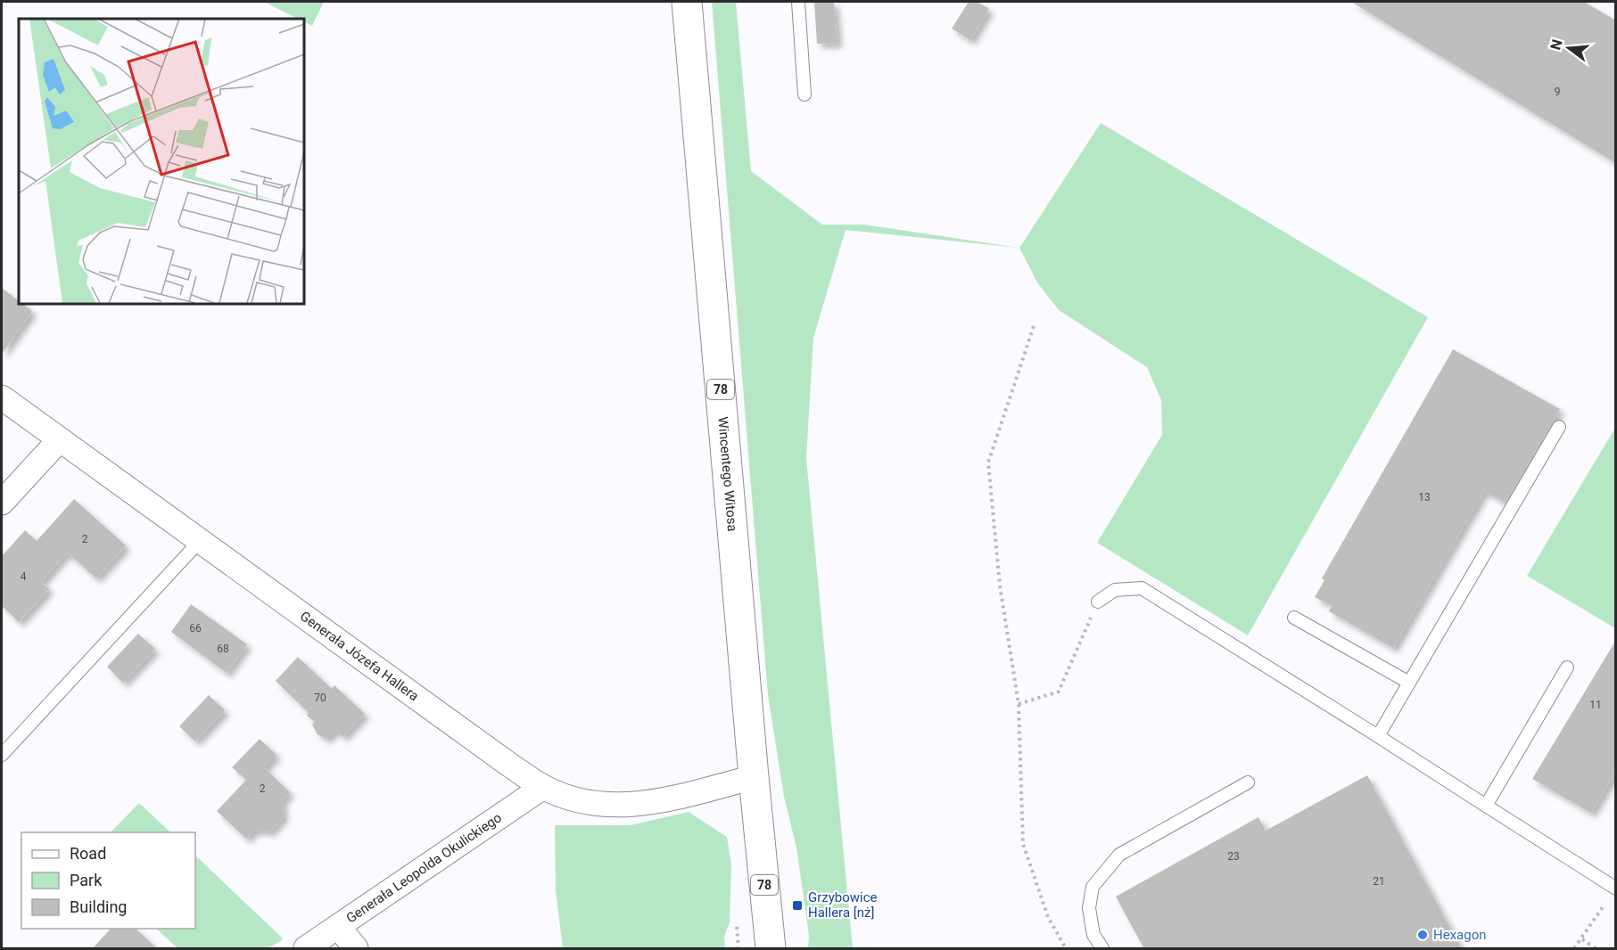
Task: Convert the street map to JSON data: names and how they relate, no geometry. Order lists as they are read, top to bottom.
{
  "streets": {
    "main road": ["78", "Wincentego Witosa"],
    "street": ["Generała Józefa Hallera", "Generała Leopolda Okulickiego"]
  },
  "crossings": [
    ["Wincentego Witosa", "Generała Józefa Hallera"],
    ["Generała Józefa Hallera", "Generała Leopolda Okulickiego"]
  ],
  "places": {
    "transit": ["Grzybowice Hallera [nż]"],
    "other": ["Hexagon"]
  },
  "house_numbers": [
    "9",
    "13",
    "2",
    "4",
    "66",
    "68",
    "70",
    "11",
    "2",
    "23",
    "21"
  ],
  "legend": ["Road", "Park", "Building"],
  "north": "left"
}
